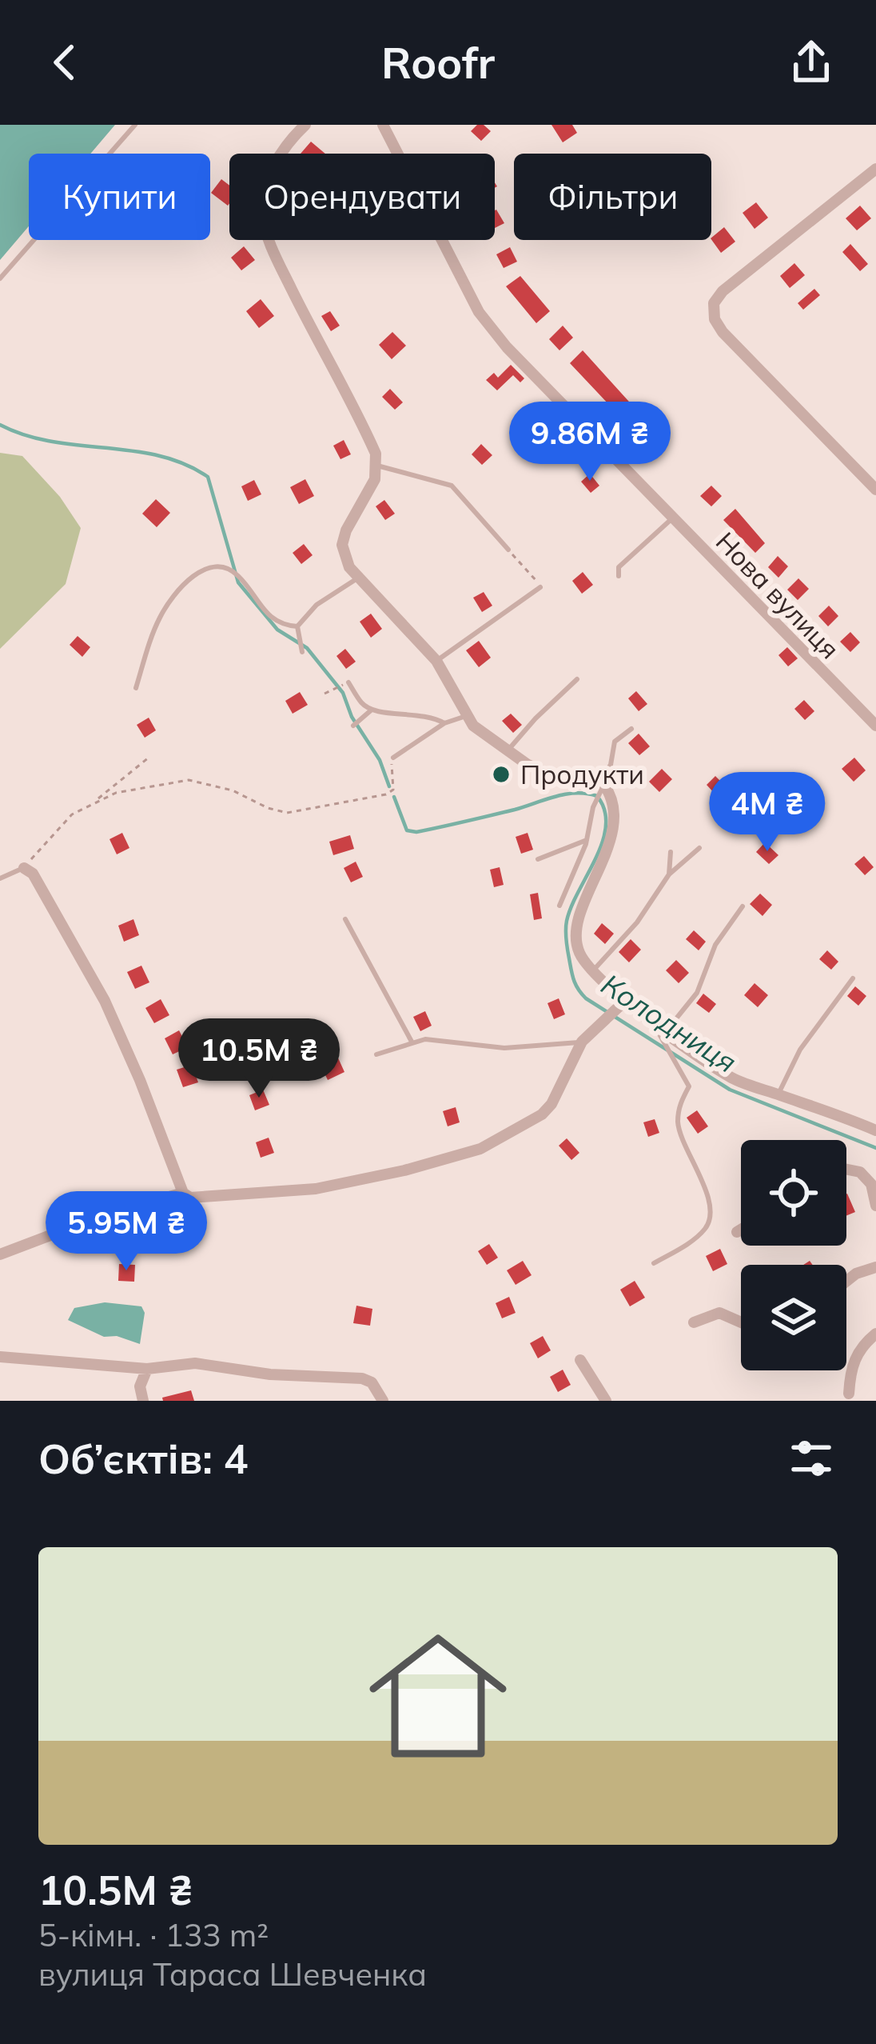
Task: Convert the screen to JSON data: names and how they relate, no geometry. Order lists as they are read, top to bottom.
{
  "streets": {
    "street": ["Нова вулиця"]
  },
  "water": ["Колодниця"],
  "places": ["Продукти"],
  "page": {
    "header": "Roofr",
    "chip": ["Купити", "Орендувати", "Фільтри"],
    "price": [
      "9.86M ₴",
      "4M ₴",
      "10.5M ₴",
      "5.95M ₴"
    ],
    "heading": "Об’єктів: 4",
    "list": [
      {
        "name": "10.5M ₴",
        "note": "5-кімн. · 133 m² · вулиця Тараса Шевченка"
      }
    ]
  }
}
